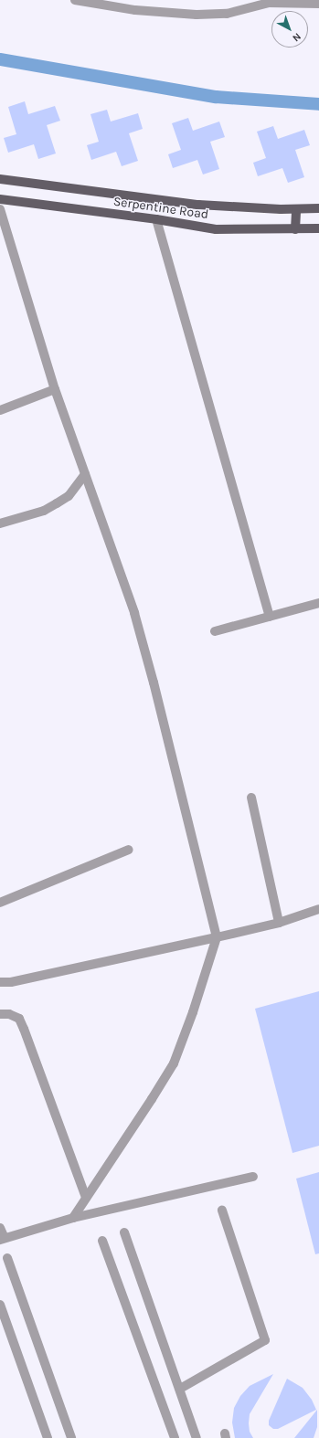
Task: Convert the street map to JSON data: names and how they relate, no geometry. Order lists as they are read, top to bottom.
{
  "streets": {
    "main road": ["Serpentine Road"]
  },
  "north": "bottom right"
}
